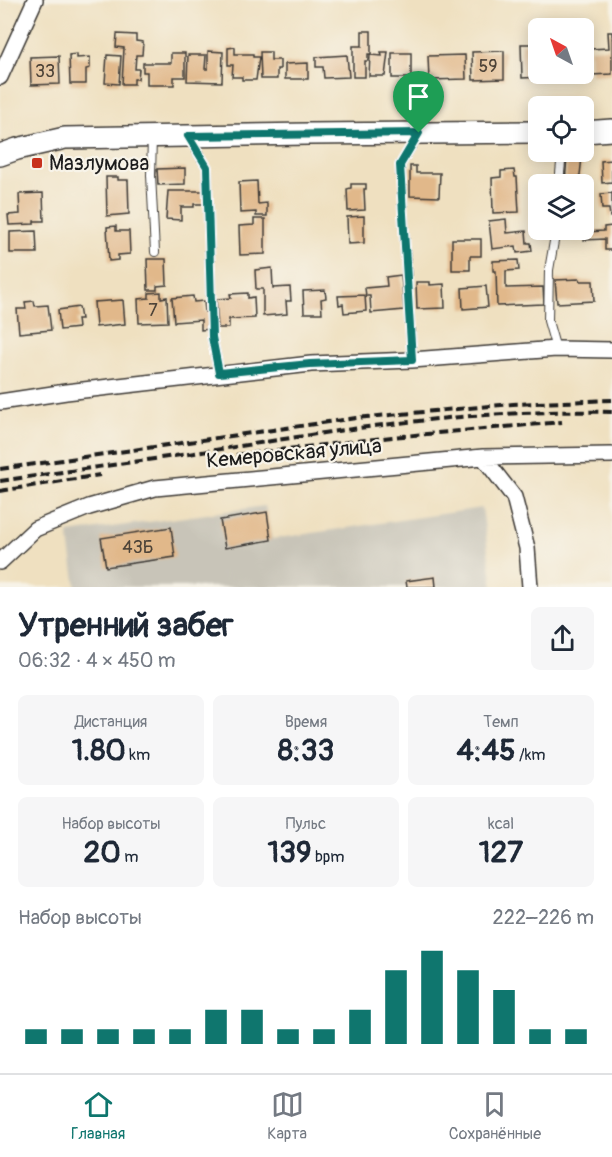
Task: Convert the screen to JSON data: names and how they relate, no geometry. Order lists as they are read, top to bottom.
{
  "streets": {
    "street": ["Кемеровская улица"]
  },
  "places": {
    "transit": ["Мазлумова"]
  },
  "house_numbers": [
    "59",
    "33",
    "7",
    "43Б"
  ],
  "north": "top left",
  "page": {
    "heading": ["Утренний забег", "06:32 · 4 × 450 m"],
    "stats": [
      ["Дистанция", "1.80 km"],
      ["Время", "8:33"],
      ["Темп", "4:45 /km"],
      ["Набор высоты", "20 m"],
      ["Пульс", "139 bpm"],
      ["kcal", "127"]
    ],
    "chart": ["Набор высоты", "222–226 m"],
    "tabs": ["Главная", "Карта", "Сохранённые"]
  }
}
